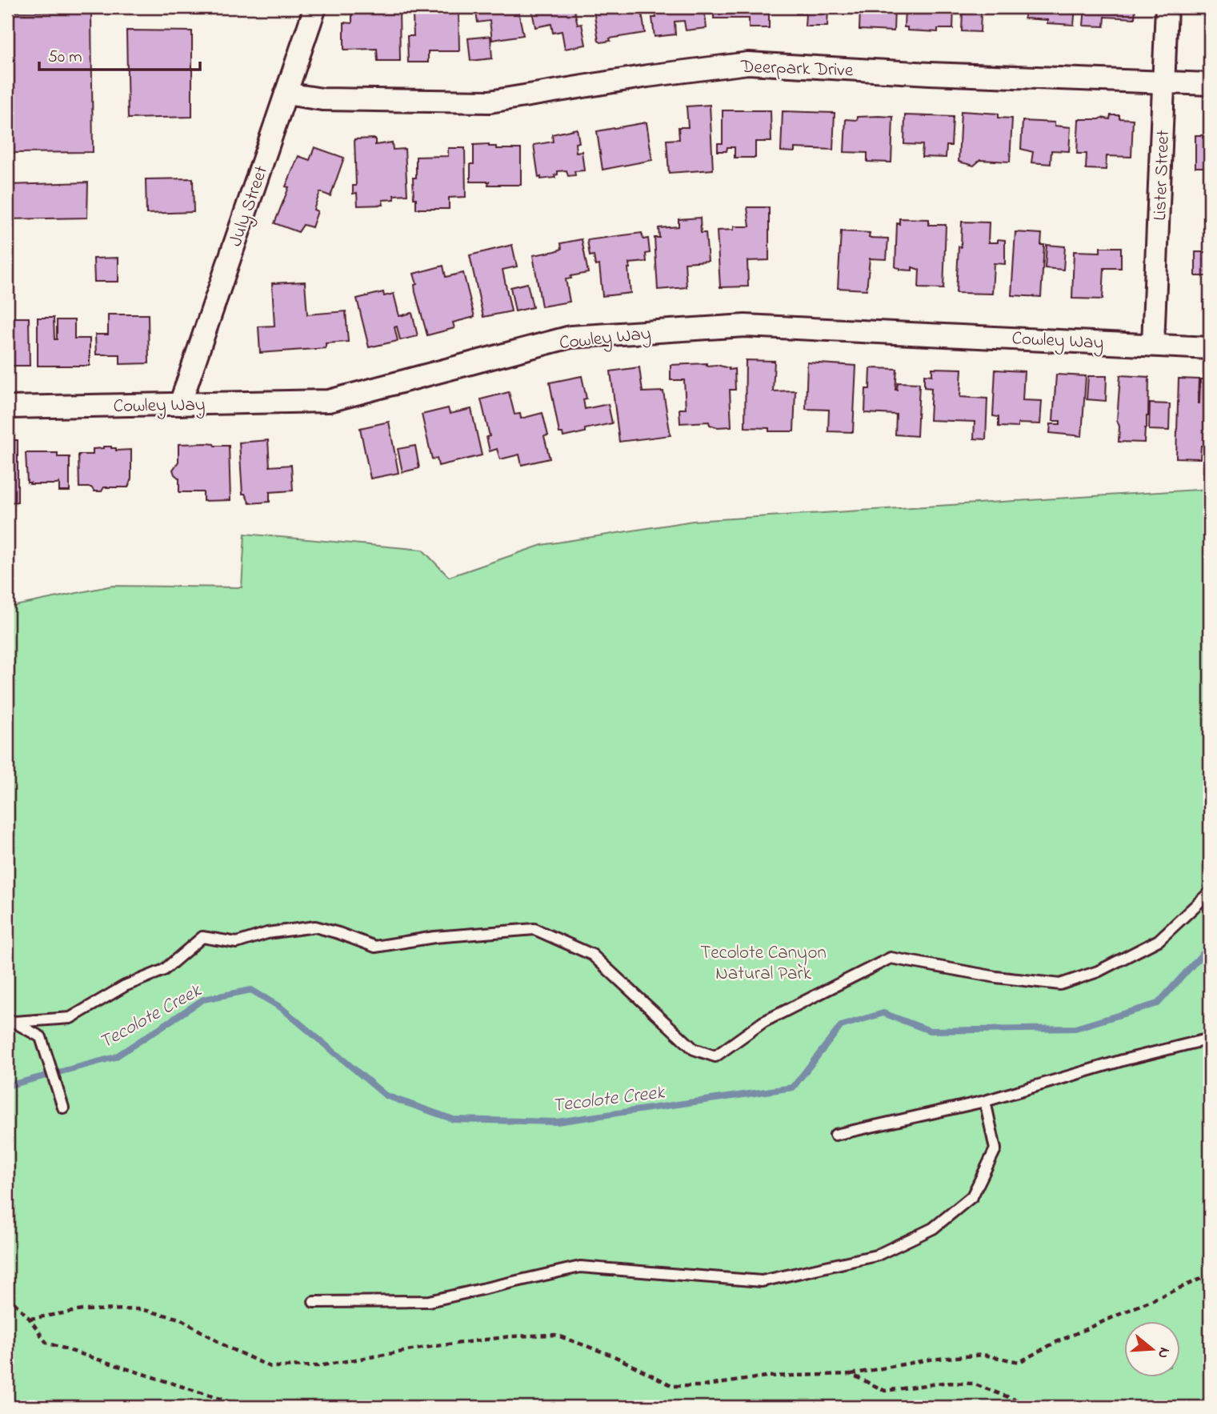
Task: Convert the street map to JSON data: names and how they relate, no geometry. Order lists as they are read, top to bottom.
{
  "streets": {
    "street": [
      "Deerpark Drive",
      "Lister Street",
      "July Street",
      "Cowley Way"
    ]
  },
  "crossings": [
    ["Deerpark Drive", "Lister Street"],
    ["Deerpark Drive", "July Street"],
    ["Lister Street", "Cowley Way"],
    ["July Street", "Cowley Way"]
  ],
  "water": ["Tecolote Creek"],
  "parks": ["Tecolote Canyon Natural Park"],
  "scale_bar": "50 m",
  "north": "right"
}
